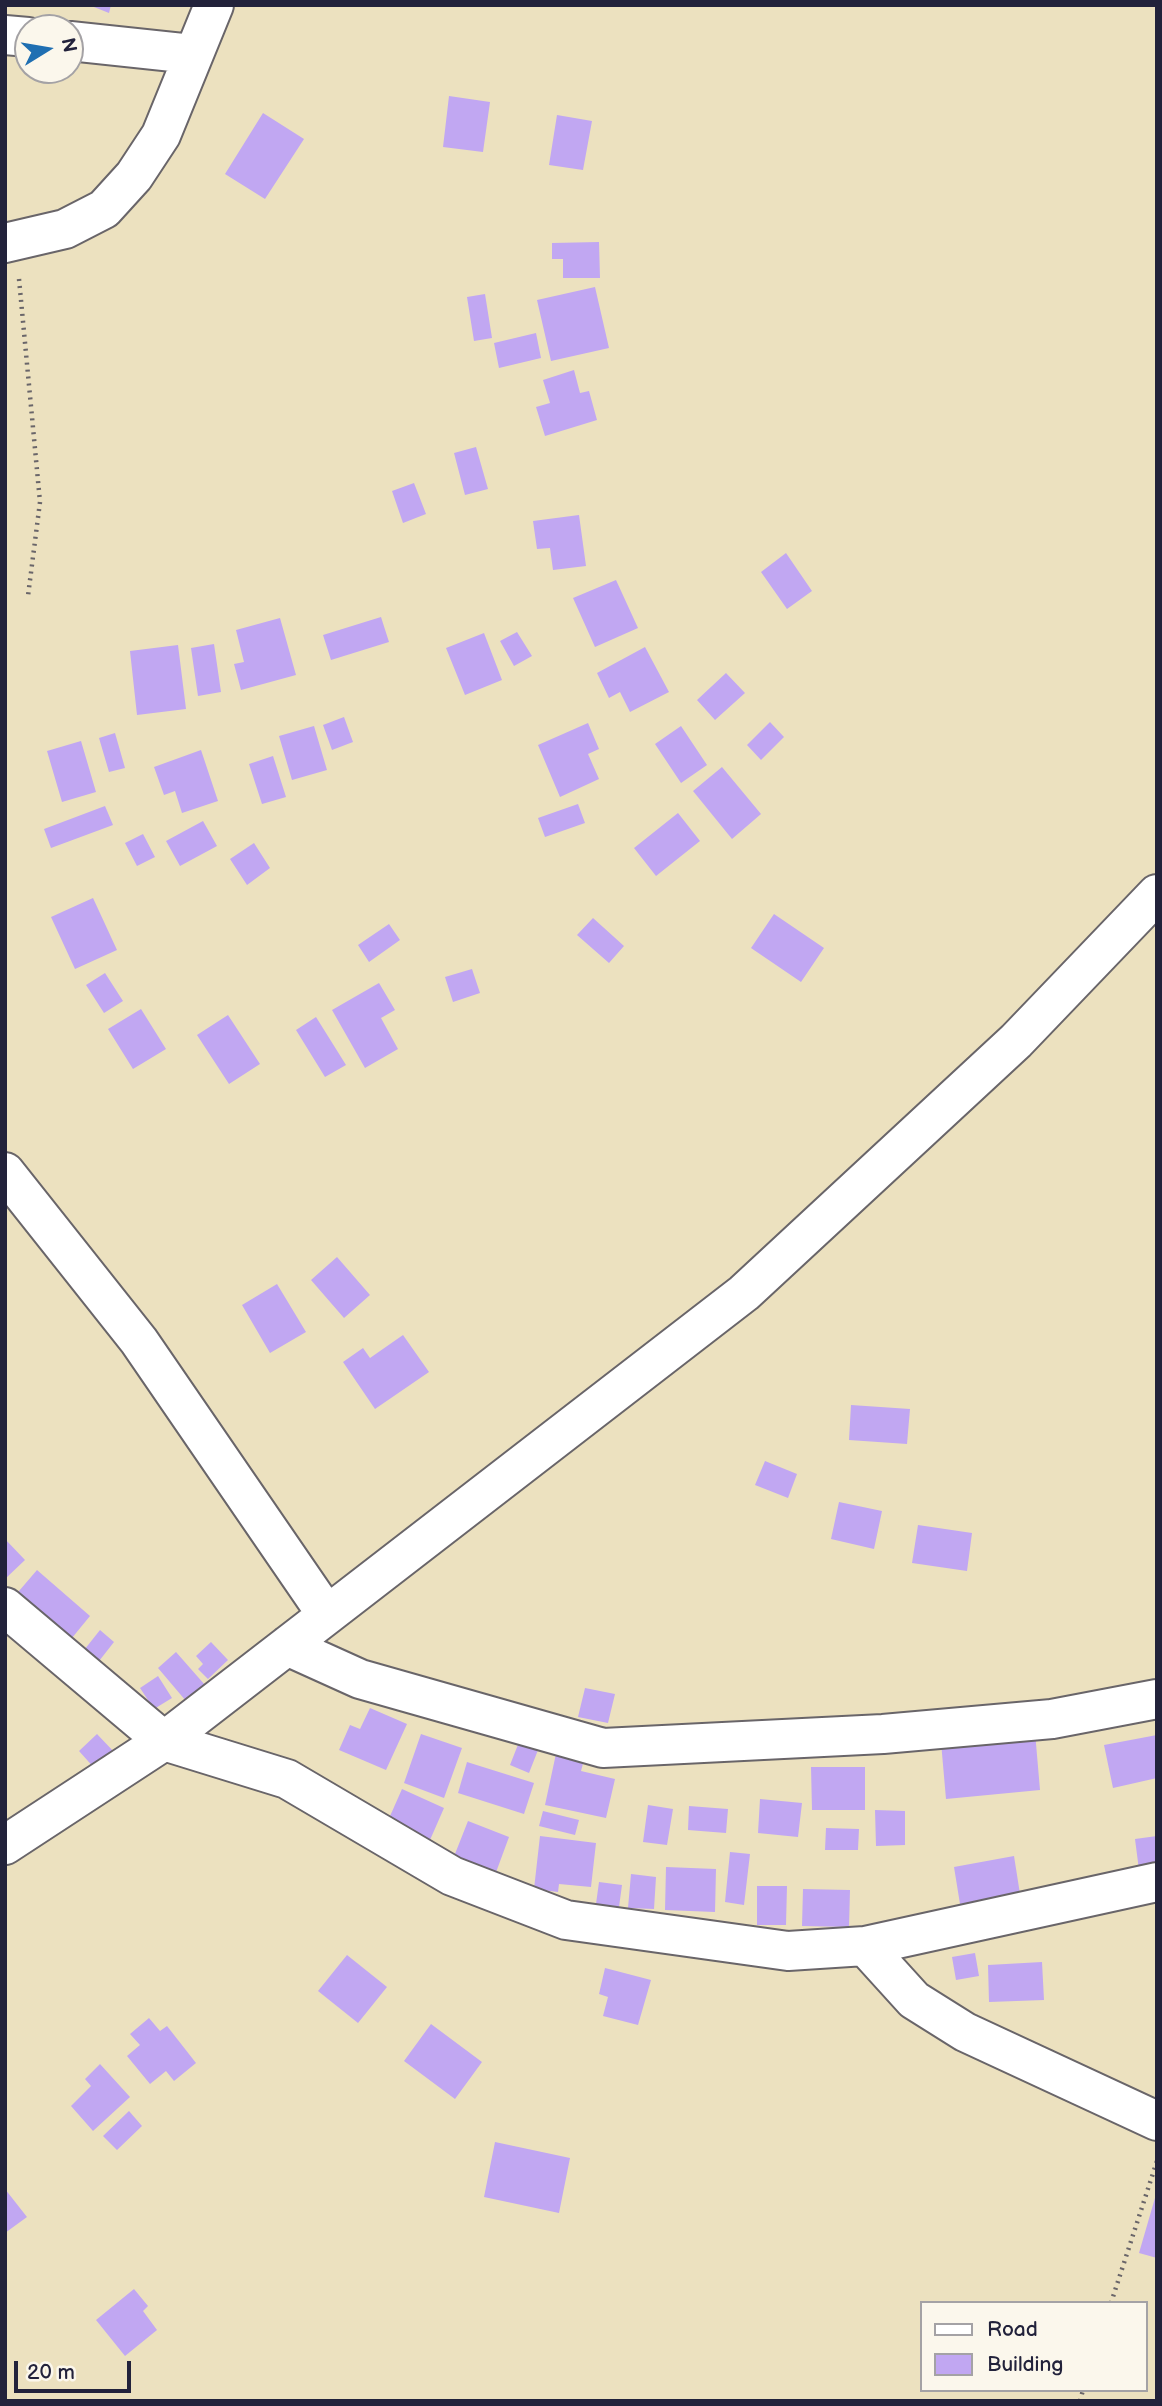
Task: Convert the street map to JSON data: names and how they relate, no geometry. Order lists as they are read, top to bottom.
{
  "legend": ["Road", "Building"],
  "scale_bar": "20 m",
  "north": "right"
}
